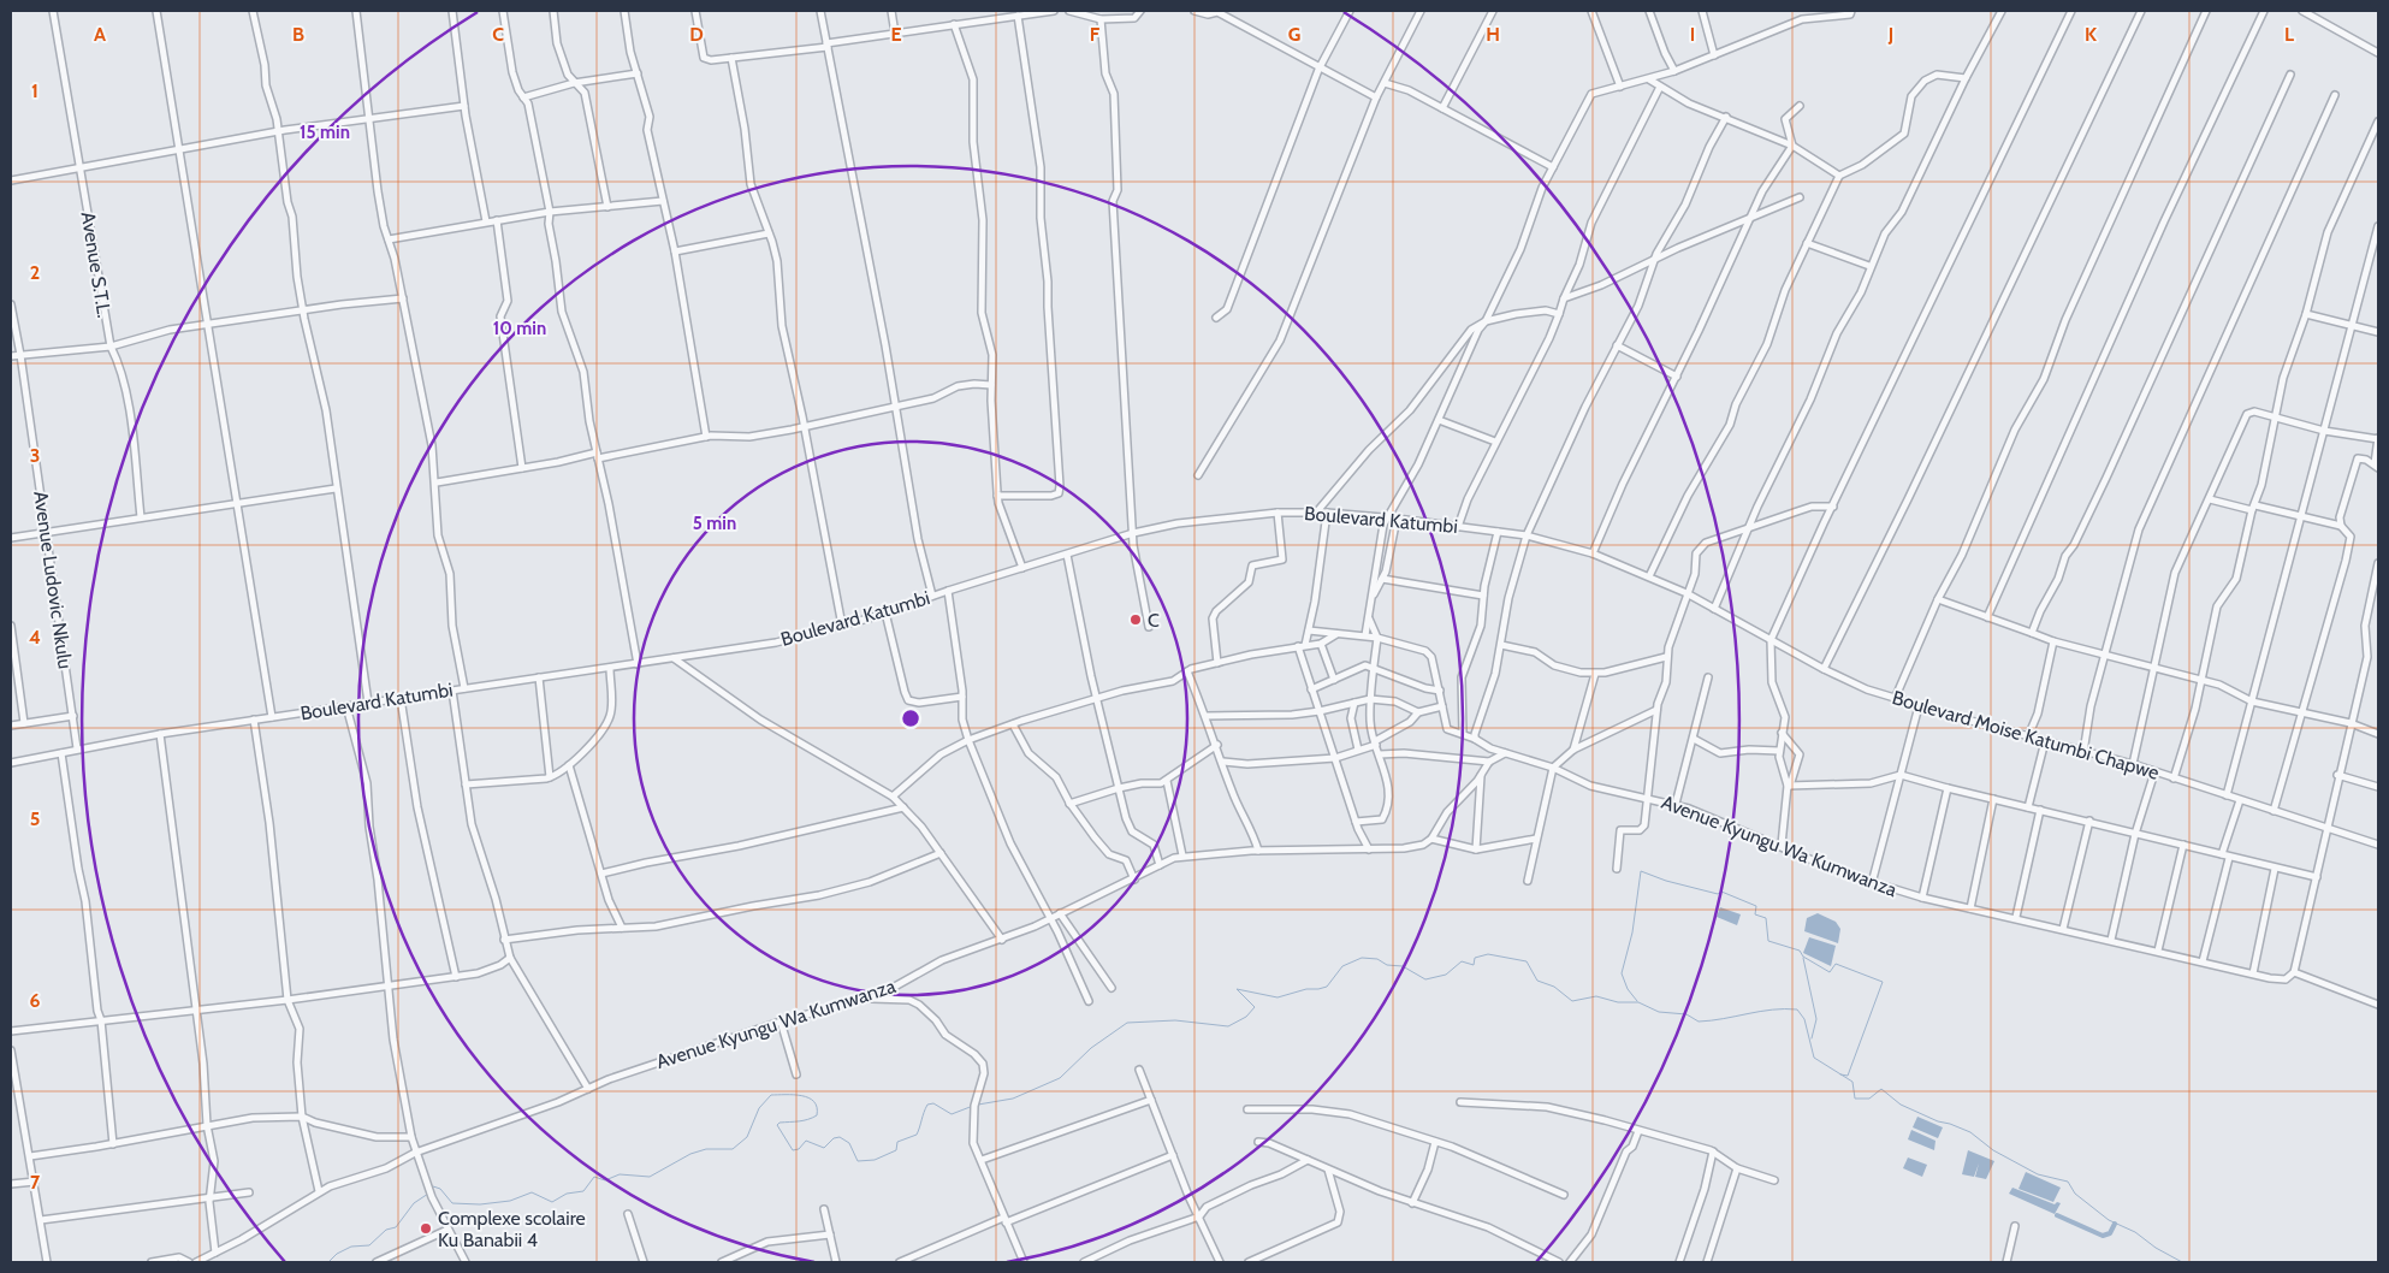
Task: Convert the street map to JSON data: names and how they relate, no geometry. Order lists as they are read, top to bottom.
{
  "streets": {
    "street": [
      "Avenue S.T.L.",
      "Boulevard Katumbi",
      "Avenue Ludovic Nkulu",
      "Boulevard Moise Katumbi Chapwe",
      "Avenue Kyungu Wa Kumwanza"
    ]
  },
  "crossings": [
    ["Boulevard Katumbi", "Avenue Ludovic Nkulu"],
    ["Boulevard Katumbi", "Boulevard Moise Katumbi Chapwe"]
  ],
  "places": ["C", "Complexe scolaire Ku Banabii 4"],
  "grid": {
    "columns": [
      "A",
      "B",
      "C",
      "D",
      "E",
      "F",
      "G",
      "H",
      "I",
      "J",
      "K",
      "L"
    ],
    "rows": [
      "1",
      "2",
      "3",
      "4",
      "5",
      "6",
      "7"
    ]
  },
  "rings": ["15 min", "10 min", "5 min"]
}
